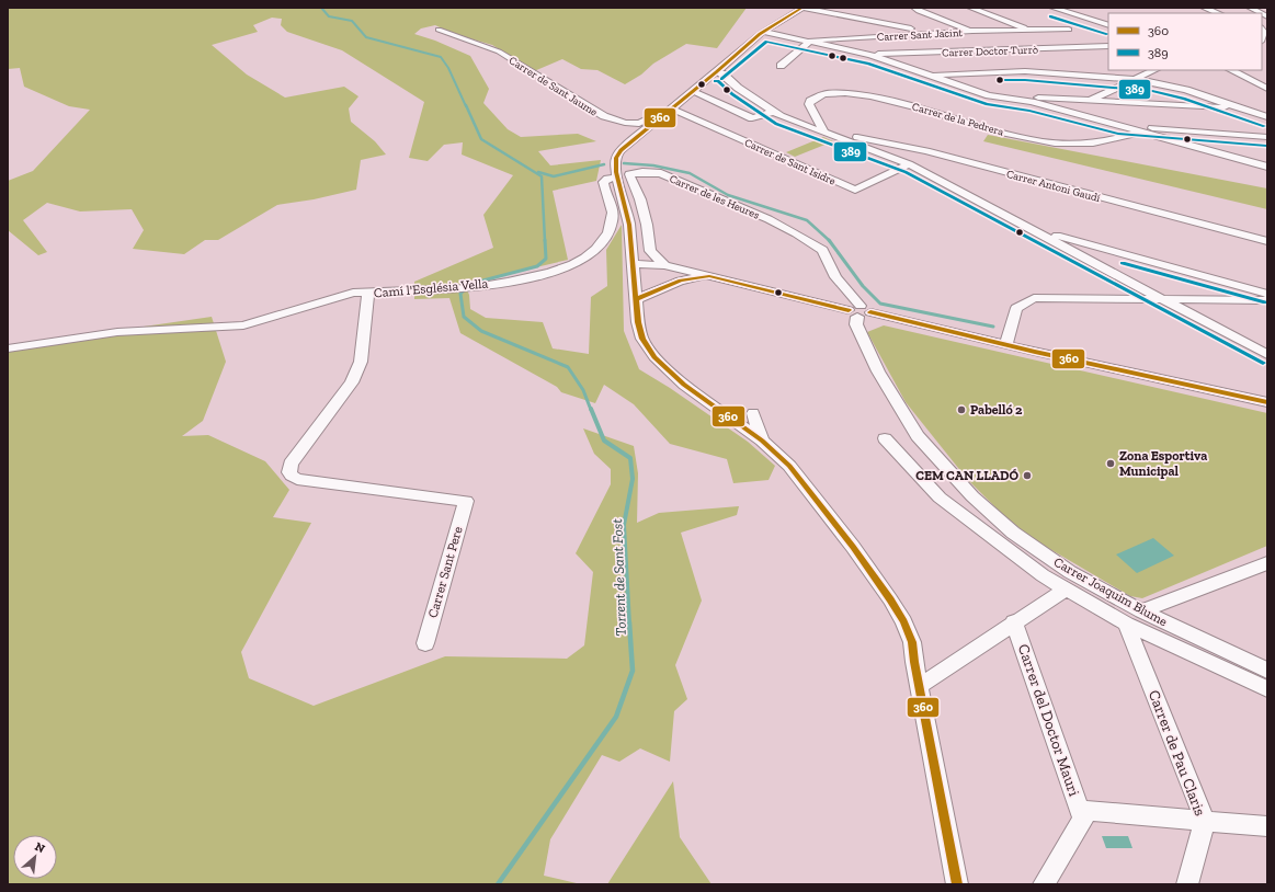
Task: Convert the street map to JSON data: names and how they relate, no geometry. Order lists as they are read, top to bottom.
{
  "streets": {
    "street": [
      "Carrer Sant Jacint",
      "Carrer Doctor Turrò",
      "Carrer de Sant Jaume",
      "Carrer de la Pedrera",
      "Carrer de Sant Isidre",
      "Carrer Antoni Gaudí",
      "Carrer de les Heures",
      "Camí l'Església Vella",
      "Carrer Sant Pere",
      "Carrer Joaquim Blume",
      "Carrer del Doctor Mauri",
      "Carrer de Pau Claris"
    ]
  },
  "crossings": [
    ["Carrer de Sant Jaume", "Carrer de Sant Isidre"],
    ["Carrer de les Heures", "Carrer Joaquim Blume"],
    ["Camí l'Església Vella", "Carrer Sant Pere"],
    ["Carrer del Doctor Mauri", "Carrer de Pau Claris"]
  ],
  "water": ["Torrent de Sant Fost"],
  "places": ["Pabelló 2", "Zona Esportiva Municipal", "CEM CAN LLADÓ"],
  "lines": ["transit line 360", "transit line 389"],
  "legend": ["360", "389"],
  "north": "top right"
}
